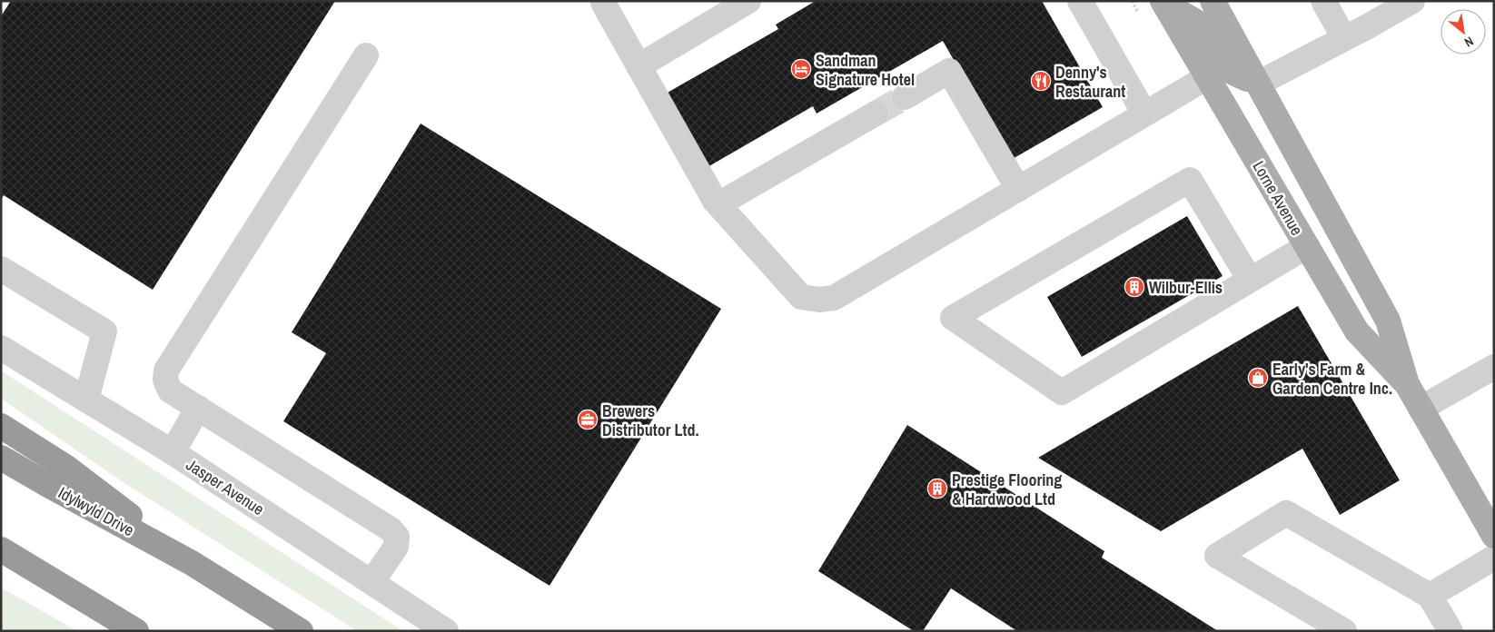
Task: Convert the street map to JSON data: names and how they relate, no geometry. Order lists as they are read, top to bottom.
{
  "streets": {
    "highway": ["Idylwyld Drive"],
    "main road": ["Lorne Avenue"],
    "street": ["Jasper Avenue"]
  },
  "places": {
    "hotel": ["Sandman Signature Hotel"],
    "restaurant": ["Denny's Restaurant"],
    "building": ["Wilbur-Ellis", "Prestige Flooring & Hardwood Ltd"],
    "shop": ["Early's Farm & Garden Centre Inc."],
    "office": ["Brewers Distributor Ltd."]
  },
  "north": "bottom right"
}
